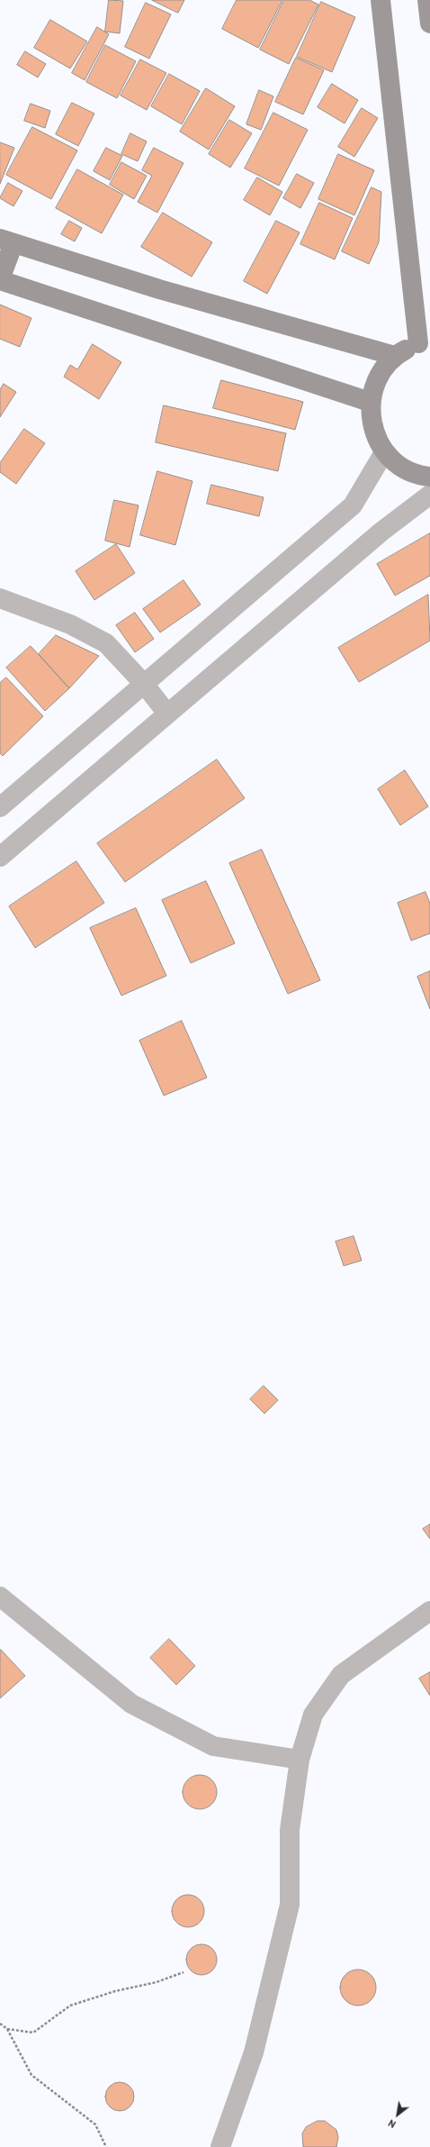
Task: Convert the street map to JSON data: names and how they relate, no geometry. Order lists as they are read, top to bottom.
{
  "north": "bottom left"
}
